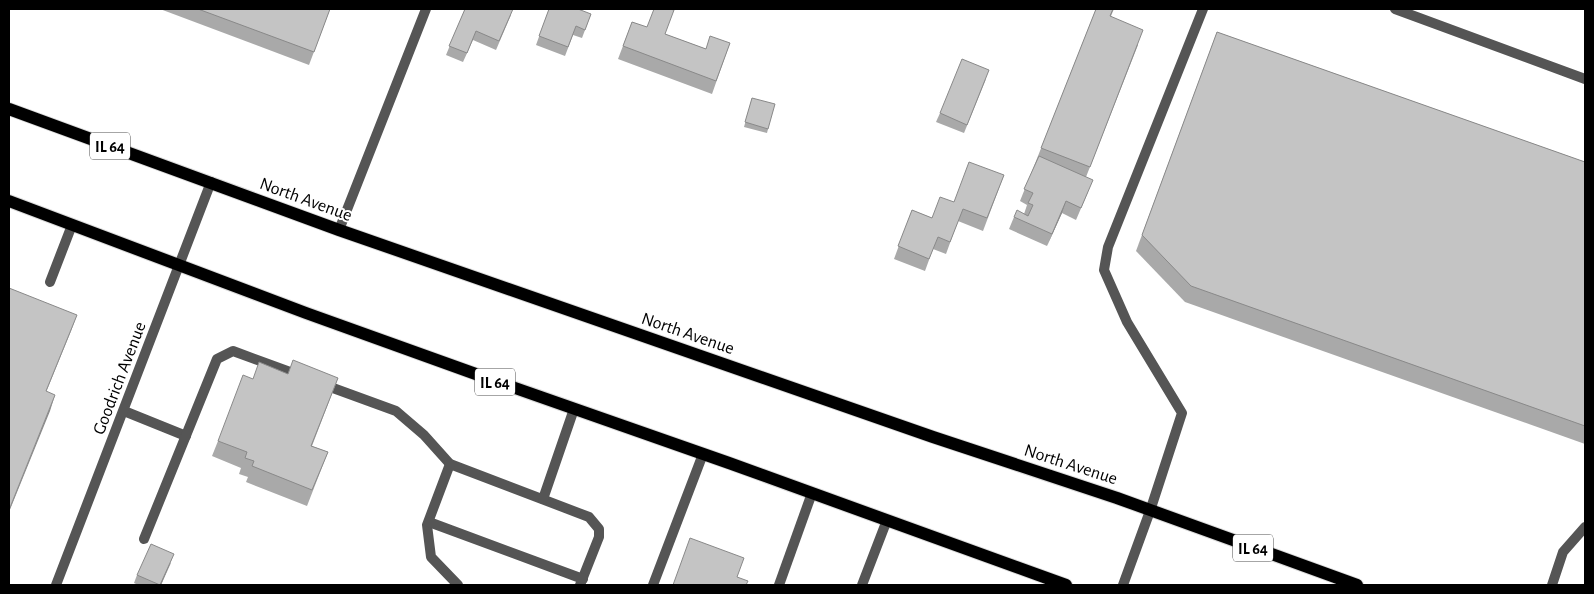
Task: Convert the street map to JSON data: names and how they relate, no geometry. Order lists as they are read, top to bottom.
{
  "streets": {
    "main road": ["IL 64", "North Avenue"],
    "street": ["Goodrich Avenue"]
  },
  "crossings": [
    ["IL 64", "Goodrich Avenue"],
    ["North Avenue", "Goodrich Avenue"]
  ]
}
